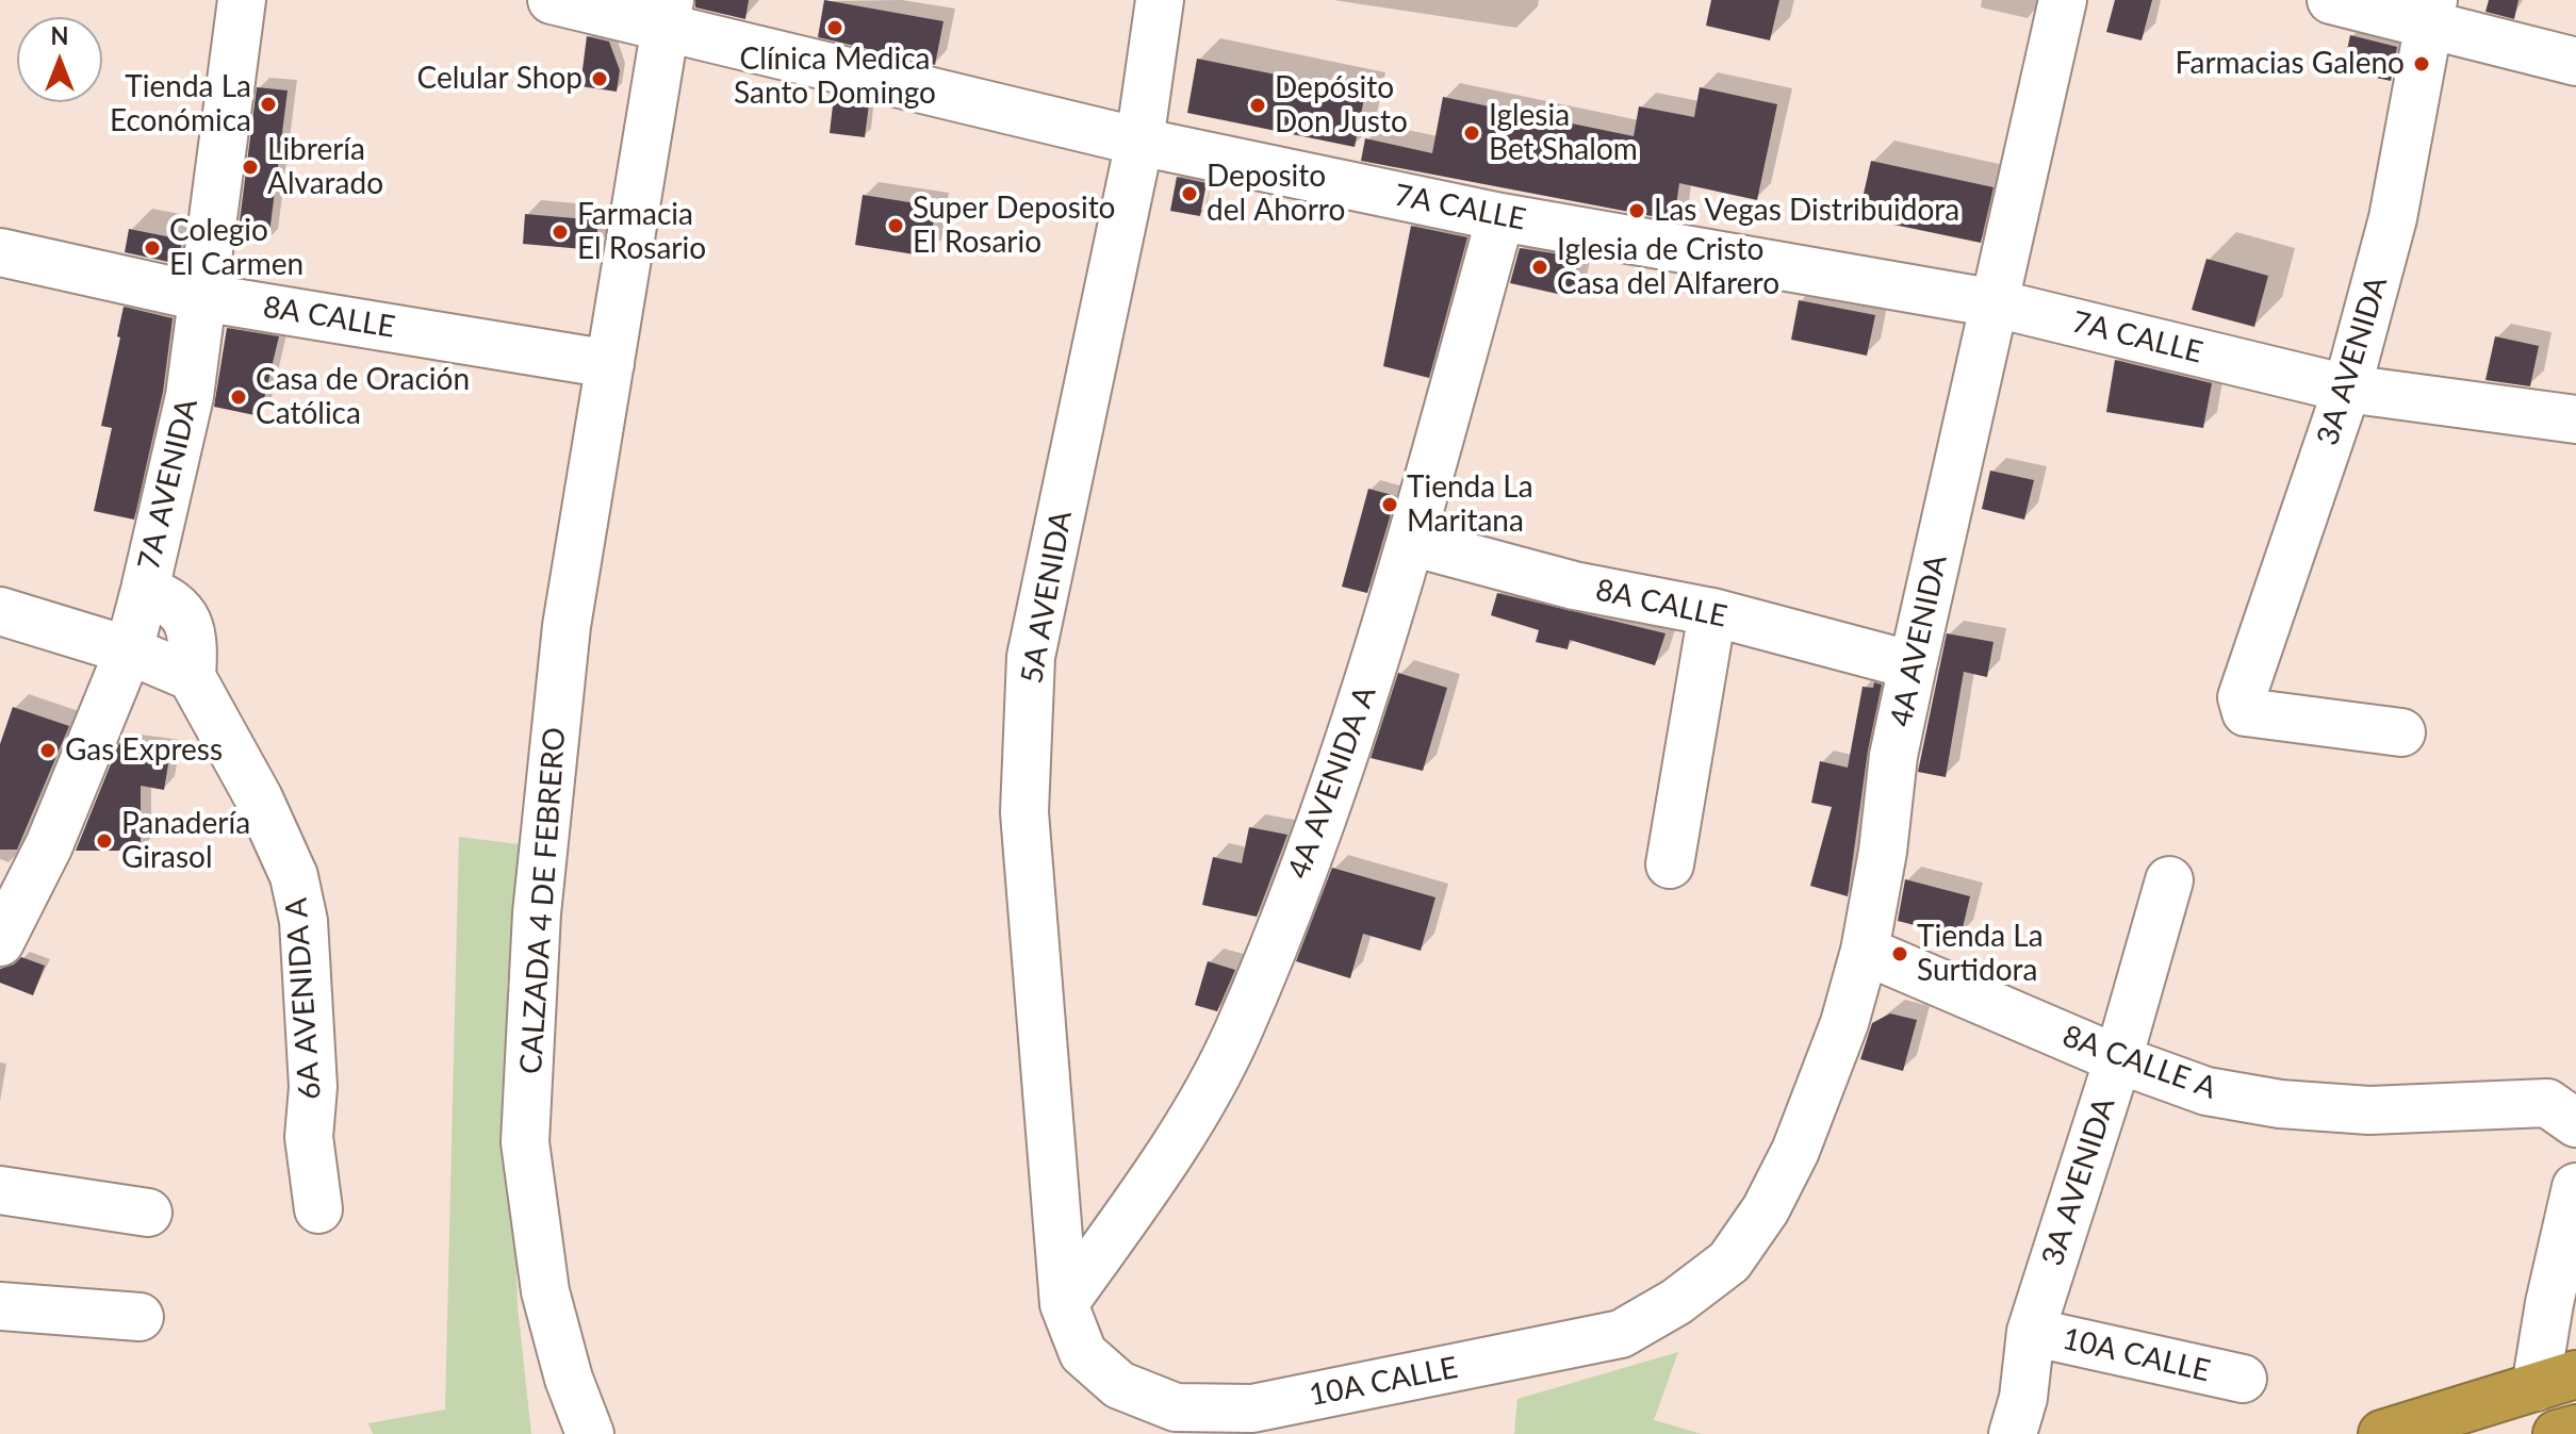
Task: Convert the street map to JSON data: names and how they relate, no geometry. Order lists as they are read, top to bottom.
{
  "streets": {
    "street": [
      "7A CALLE",
      "8A CALLE",
      "3A AVENIDA",
      "7A AVENIDA",
      "5A AVENIDA",
      "4A AVENIDA",
      "4A AVENIDA A",
      "CALZADA 4 DE FEBRERO",
      "6A AVENIDA A",
      "8A CALLE A",
      "10A CALLE"
    ]
  },
  "crossings": [
    ["7A CALLE", "3A AVENIDA"],
    ["7A CALLE", "5A AVENIDA"],
    ["7A CALLE", "4A AVENIDA"],
    ["7A CALLE", "4A AVENIDA A"],
    ["7A CALLE", "CALZADA 4 DE FEBRERO"],
    ["8A CALLE", "7A AVENIDA"],
    ["8A CALLE", "4A AVENIDA"],
    ["8A CALLE", "4A AVENIDA A"],
    ["8A CALLE", "CALZADA 4 DE FEBRERO"],
    ["3A AVENIDA", "8A CALLE A"],
    ["3A AVENIDA", "10A CALLE"],
    ["5A AVENIDA", "4A AVENIDA A"],
    ["5A AVENIDA", "10A CALLE"],
    ["4A AVENIDA", "8A CALLE A"],
    ["4A AVENIDA", "10A CALLE"],
    ["4A AVENIDA A", "10A CALLE"]
  ],
  "places": [
    "Clínica Medica Santo Domingo",
    "Farmacias Galeno",
    "Celular Shop",
    "Tienda La Económica",
    "Depósito Don Justo",
    "Iglesia Bet Shalom",
    "Librería Alvarado",
    "Deposito del Ahorro",
    "Las Vegas Distribuidora",
    "Super Deposito El Rosario",
    "Farmacia El Rosario",
    "Colegio El Carmen",
    "Iglesia de Cristo Casa del Alfarero",
    "Casa de Oración Católica",
    "Tienda La Maritana",
    "Gas Express",
    "Panadería Girasol",
    "Tienda La Surtidora"
  ],
  "north": "top"
}
